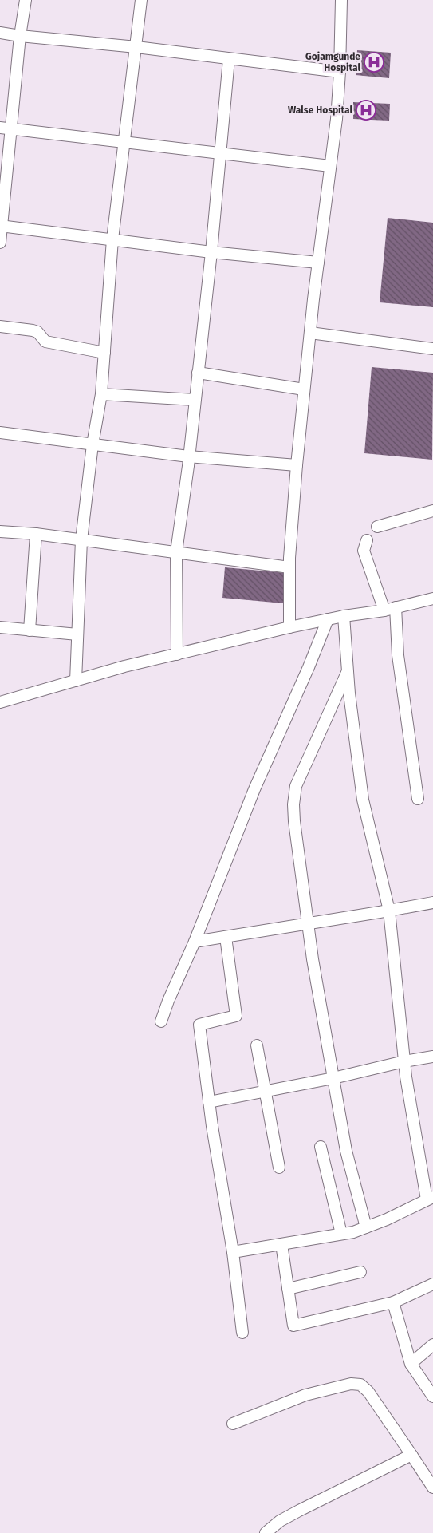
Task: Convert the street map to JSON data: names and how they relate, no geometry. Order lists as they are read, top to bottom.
{
  "places": {
    "hospital": ["Gojamgunde Hospital", "Walse Hospital"]
  }
}
